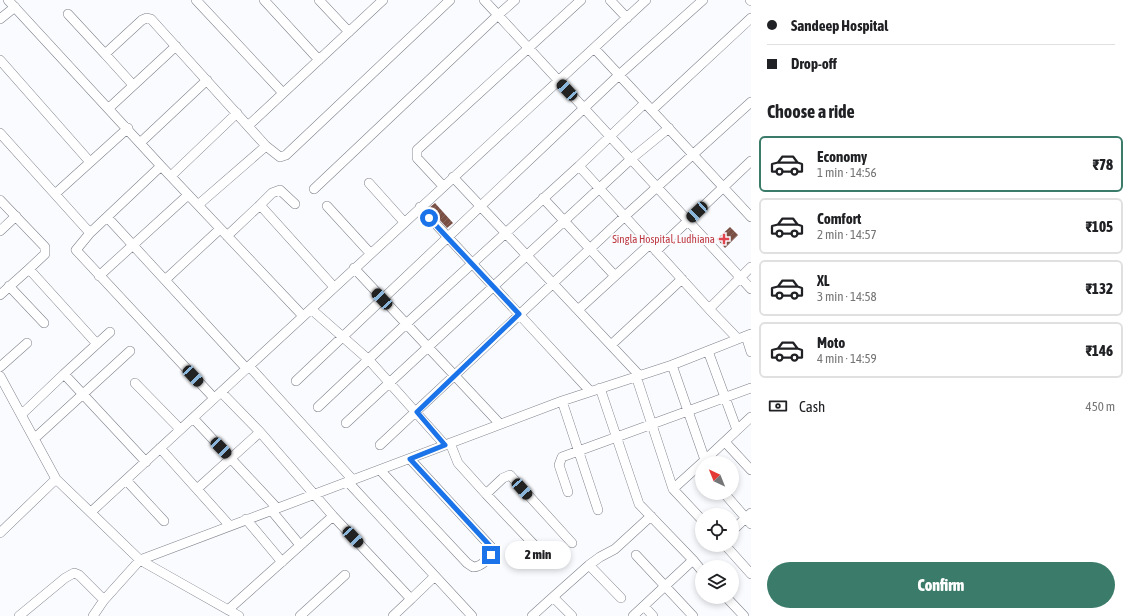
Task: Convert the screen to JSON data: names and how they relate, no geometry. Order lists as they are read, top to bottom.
{
  "places": {
    "health": ["Singla Hospital, Ludhiana"]
  },
  "north": "top left",
  "page": {
    "banner": ["Sandeep Hospital", "Drop-off"],
    "heading": "Choose a ride",
    "list": [
      {
        "name": "Economy",
        "note": "1 min · 14:56",
        "value": "₹78"
      },
      {
        "name": "Comfort",
        "note": "2 min · 14:57",
        "value": "₹105"
      },
      {
        "name": "XL",
        "note": "3 min · 14:58",
        "value": "₹132"
      },
      {
        "name": "Moto",
        "note": "4 min · 14:59",
        "value": "₹146"
      }
    ],
    "pay": ["Cash", "450 m"],
    "bubble": "2 min",
    "buttons": "Confirm"
  }
}
